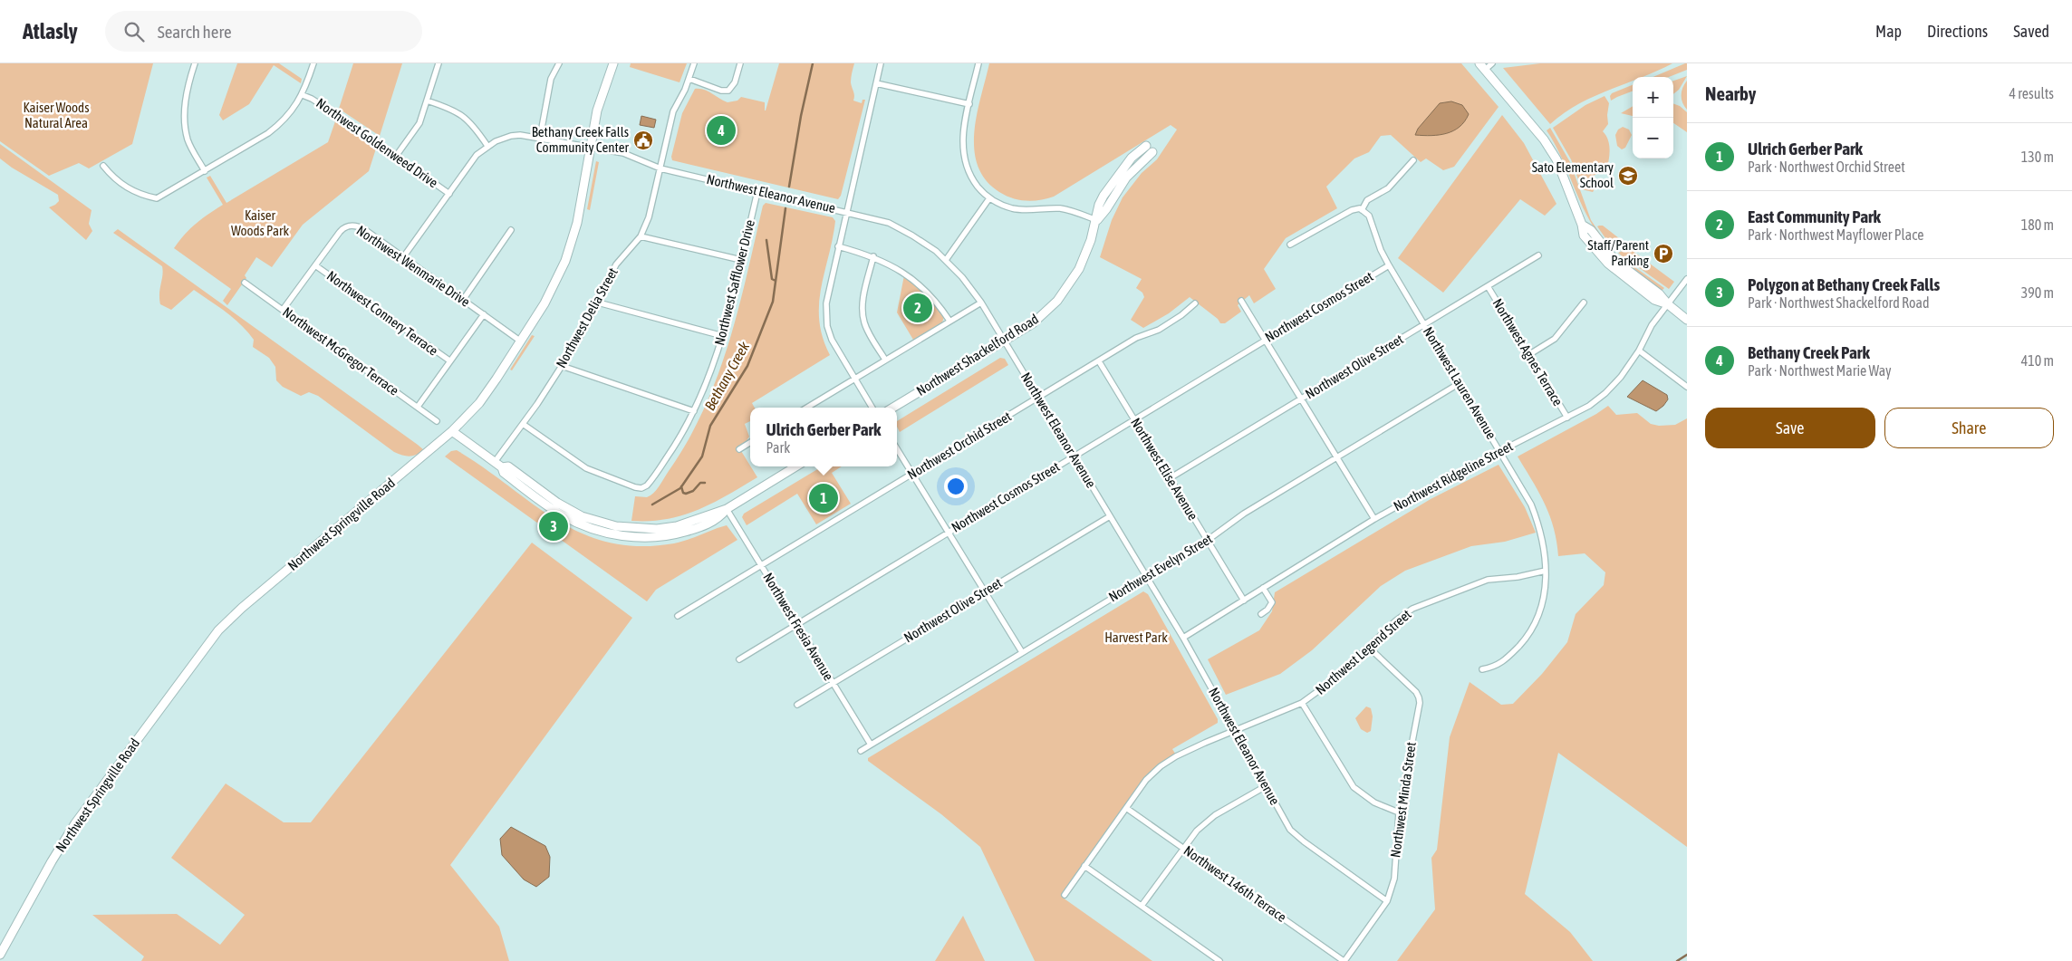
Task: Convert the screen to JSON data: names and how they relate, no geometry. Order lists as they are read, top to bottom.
{
  "streets": {
    "street": [
      "Northwest Goldenweed Drive",
      "Northwest Eleanor Avenue",
      "Northwest Wenmarie Drive",
      "Northwest Safflower Drive",
      "Northwest Cosmos Street",
      "Northwest Connery Terrace",
      "Northwest Delia Street",
      "Northwest McGregor Terrace",
      "Northwest Agnes Terrace",
      "Northwest Shackelford Road",
      "Northwest Olive Street",
      "Northwest Lauren Avenue",
      "Northwest Orchid Street",
      "Northwest Elise Avenue",
      "Northwest Ridgeline Street",
      "Northwest Springville Road",
      "Northwest Evelyn Street",
      "Northwest Fresia Avenue",
      "Northwest Legend Street",
      "Northwest Minda Street",
      "Northwest 146th Terrace"
    ]
  },
  "crossings": [
    ["Northwest Eleanor Avenue", "Northwest Safflower Drive"],
    ["Northwest Eleanor Avenue", "Northwest Cosmos Street"],
    ["Northwest Eleanor Avenue", "Northwest Delia Street"],
    ["Northwest Eleanor Avenue", "Northwest Shackelford Road"],
    ["Northwest Eleanor Avenue", "Northwest Olive Street"],
    ["Northwest Eleanor Avenue", "Northwest Orchid Street"],
    ["Northwest Eleanor Avenue", "Northwest Ridgeline Street"],
    ["Northwest Eleanor Avenue", "Northwest Springville Road"],
    ["Northwest Eleanor Avenue", "Northwest Evelyn Street"],
    ["Northwest Eleanor Avenue", "Northwest Legend Street"],
    ["Northwest Eleanor Avenue", "Northwest Minda Street"],
    ["Northwest Wenmarie Drive", "Northwest Connery Terrace"],
    ["Northwest Wenmarie Drive", "Northwest McGregor Terrace"],
    ["Northwest Wenmarie Drive", "Northwest Springville Road"],
    ["Northwest Safflower Drive", "Northwest Delia Street"],
    ["Northwest Cosmos Street", "Northwest Lauren Avenue"],
    ["Northwest Cosmos Street", "Northwest Elise Avenue"],
    ["Northwest Cosmos Street", "Northwest Fresia Avenue"],
    ["Northwest Agnes Terrace", "Northwest Olive Street"],
    ["Northwest Agnes Terrace", "Northwest Ridgeline Street"],
    ["Northwest Olive Street", "Northwest Lauren Avenue"],
    ["Northwest Olive Street", "Northwest Elise Avenue"],
    ["Northwest Olive Street", "Northwest Fresia Avenue"],
    ["Northwest Lauren Avenue", "Northwest Ridgeline Street"],
    ["Northwest Lauren Avenue", "Northwest Evelyn Street"],
    ["Northwest Lauren Avenue", "Northwest Legend Street"],
    ["Northwest Orchid Street", "Northwest Elise Avenue"],
    ["Northwest Orchid Street", "Northwest Fresia Avenue"],
    ["Northwest Elise Avenue", "Northwest Ridgeline Street"],
    ["Northwest Elise Avenue", "Northwest Evelyn Street"],
    ["Northwest Evelyn Street", "Northwest Fresia Avenue"],
    ["Northwest Legend Street", "Northwest Minda Street"],
    ["Northwest Legend Street", "Northwest 146th Terrace"],
    ["Northwest Minda Street", "Northwest 146th Terrace"]
  ],
  "water": ["Bethany Creek"],
  "parks": ["Kaiser Woods Natural Area", "Kaiser Woods Park", "Harvest Park"],
  "places": {
    "public building": ["Bethany Creek Falls Community Center"],
    "school or university": ["Sato Elementary School"],
    "parking": ["Staff/Parent Parking"]
  },
  "page": {
    "header": "Atlasly",
    "search": "Search here",
    "nav": ["Map", "Directions", "Saved"],
    "heading": ["Nearby", "4 results"],
    "map_buttons": ["+", "−"],
    "pins": [
      "4",
      "2",
      "1",
      "3"
    ],
    "list": [
      {
        "mark": "1",
        "name": "Ulrich Gerber Park",
        "note": "Park · Northwest Orchid Street",
        "value": "130 m"
      },
      {
        "mark": "2",
        "name": "East Community Park",
        "note": "Park · Northwest Mayflower Place",
        "value": "180 m"
      },
      {
        "mark": "3",
        "name": "Polygon at Bethany Creek Falls",
        "note": "Park · Northwest Shackelford Road",
        "value": "390 m"
      },
      {
        "mark": "4",
        "name": "Bethany Creek Park",
        "note": "Park · Northwest Marie Way",
        "value": "410 m"
      }
    ],
    "buttons": ["Save", "Share"],
    "popup": ["Ulrich Gerber Park", "Park"]
  }
}
